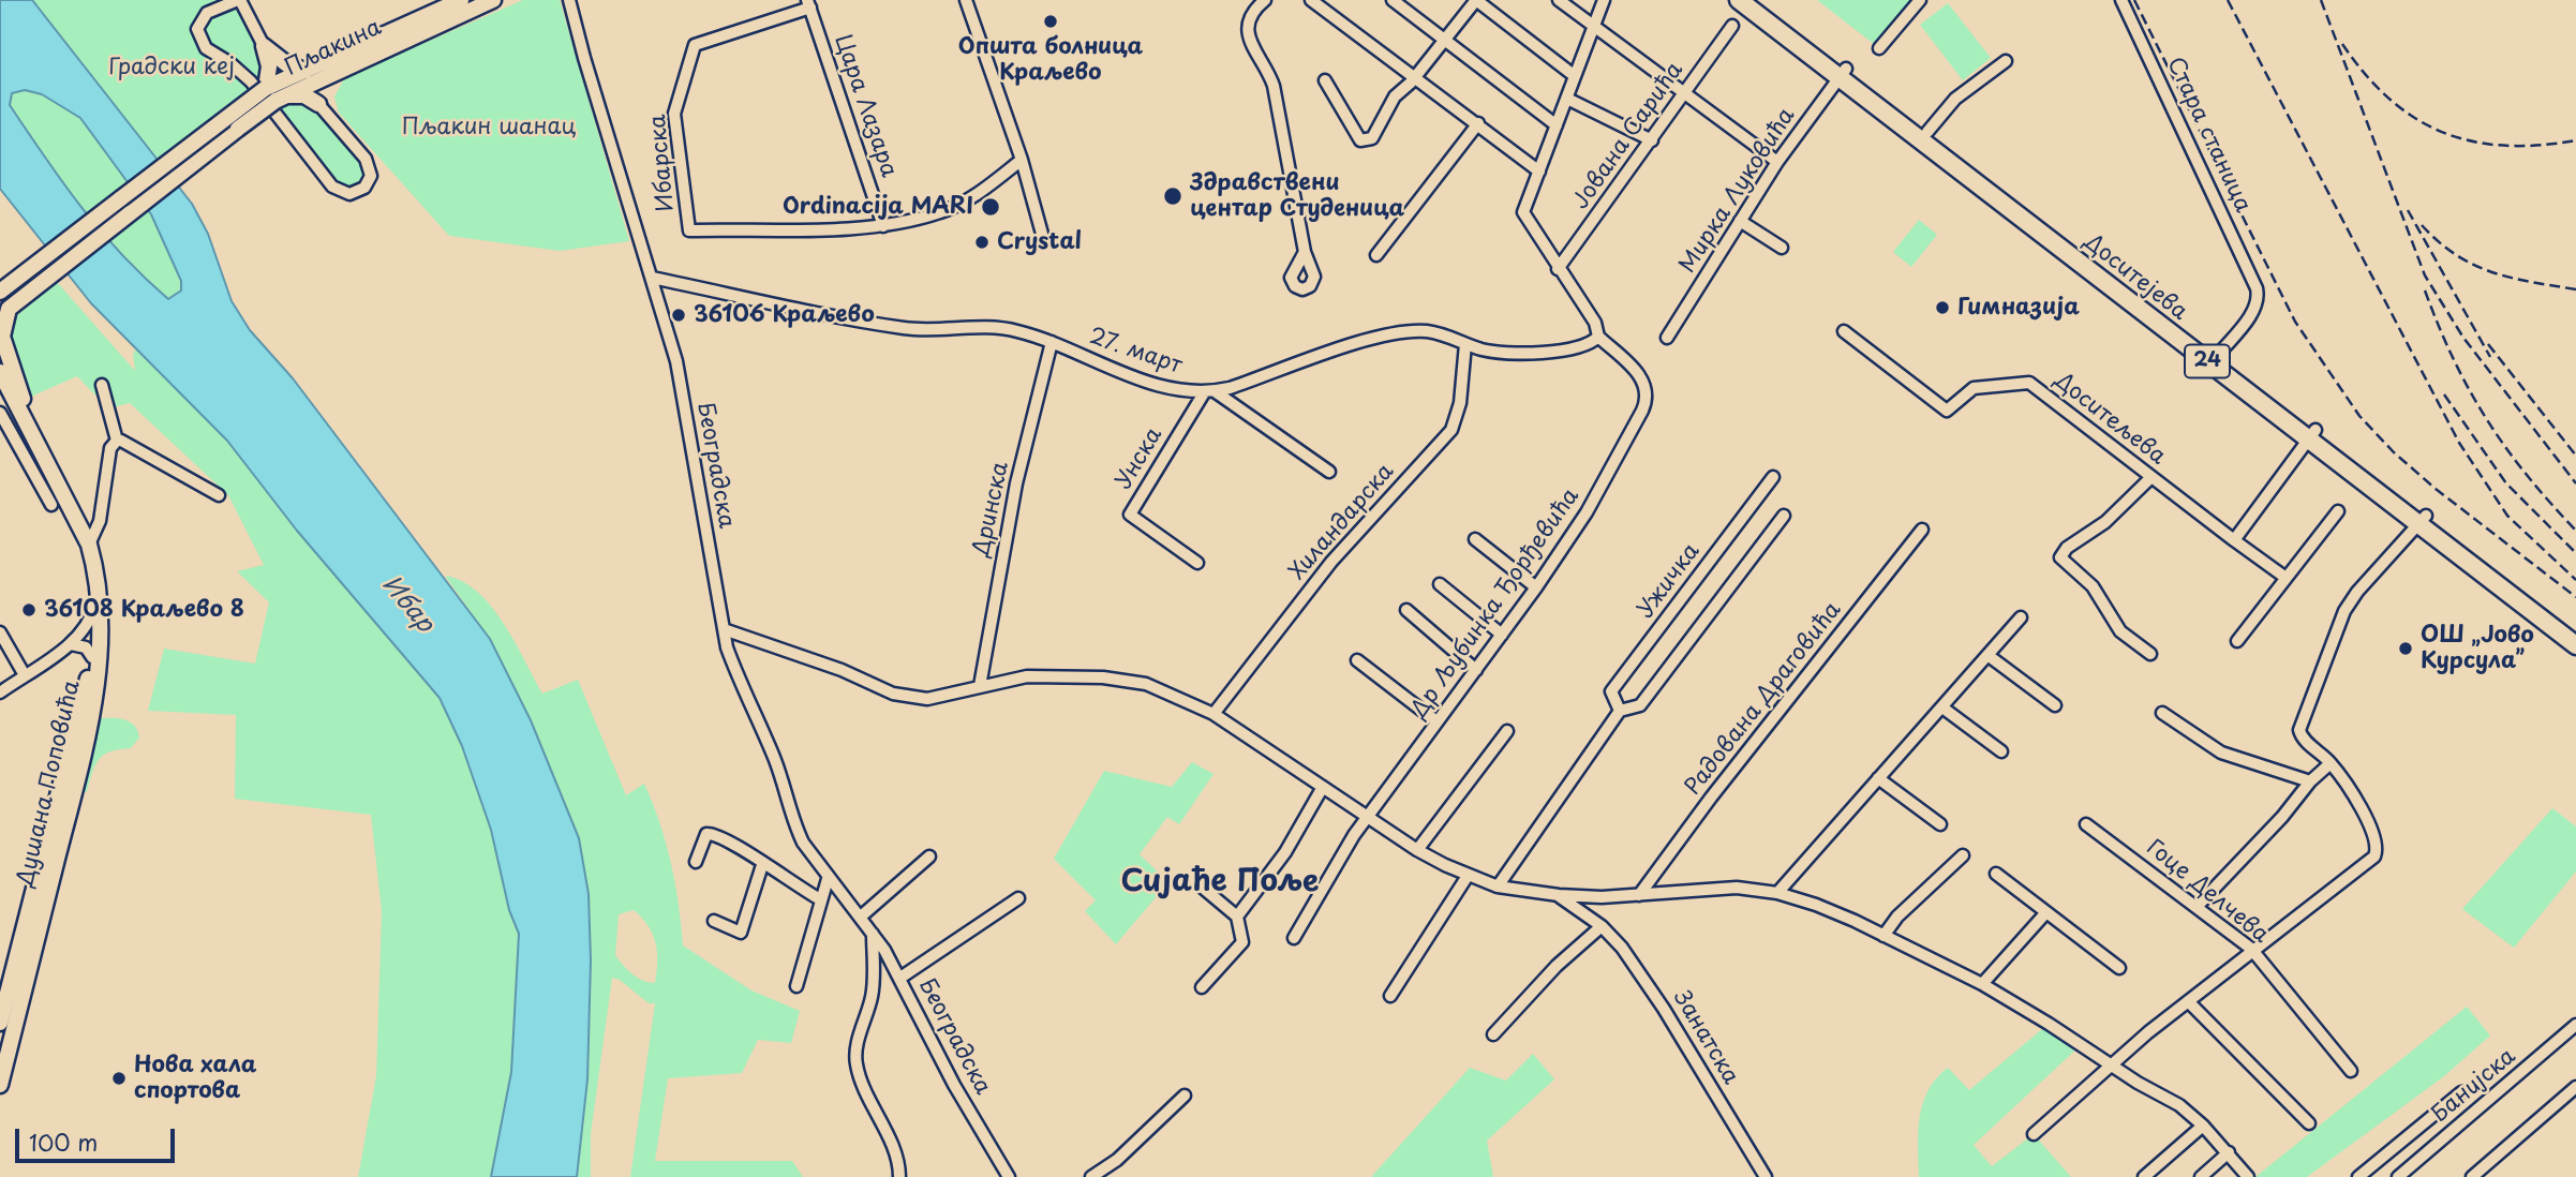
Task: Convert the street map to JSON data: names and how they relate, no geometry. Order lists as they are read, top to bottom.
{
  "streets": {
    "main road": [
      "Пљакина",
      "Доситејева",
      "24",
      "Душана Поповића"
    ],
    "street": [
      "Цара Лазара",
      "Стара станица",
      "Јована Сарића",
      "Ибарска",
      "Мирка Луковића",
      "27. март",
      "Доситељева",
      "Унска",
      "Београдска",
      "Дринска",
      "Хиландарска",
      "Ужичка",
      "Др Љубинка Ђорђевића",
      "Радована Драговића",
      "Гоце Делчева",
      "Занатска",
      "Банијска"
    ]
  },
  "crossings": [
    ["Пљакина", "Душана Поповића"],
    ["Цара Лазара", "Ибарска"],
    ["Стара станица", "Доситејева"],
    ["Мирка Луковића", "Доситејева"],
    ["27. март", "Унска"],
    ["27. март", "Београдска"],
    ["27. март", "Дринска"],
    ["27. март", "Хиландарска"],
    ["27. март", "Др Љубинка Ђорђевића"]
  ],
  "districts": ["Сијаће Поље"],
  "water": ["Ибар"],
  "parks": ["Градски кеј", "Пљакин шанац"],
  "places": [
    "Општа болница Краљево",
    "Здравствени центар Студеница",
    "Ordinacija MARI",
    "Crystal",
    "Гимназија",
    "36106 Краљево",
    "36108 Краљево 8",
    "ОШ „Јово Курсула”",
    "Нова хала спортова"
  ],
  "scale_bar": "100 m"
}
